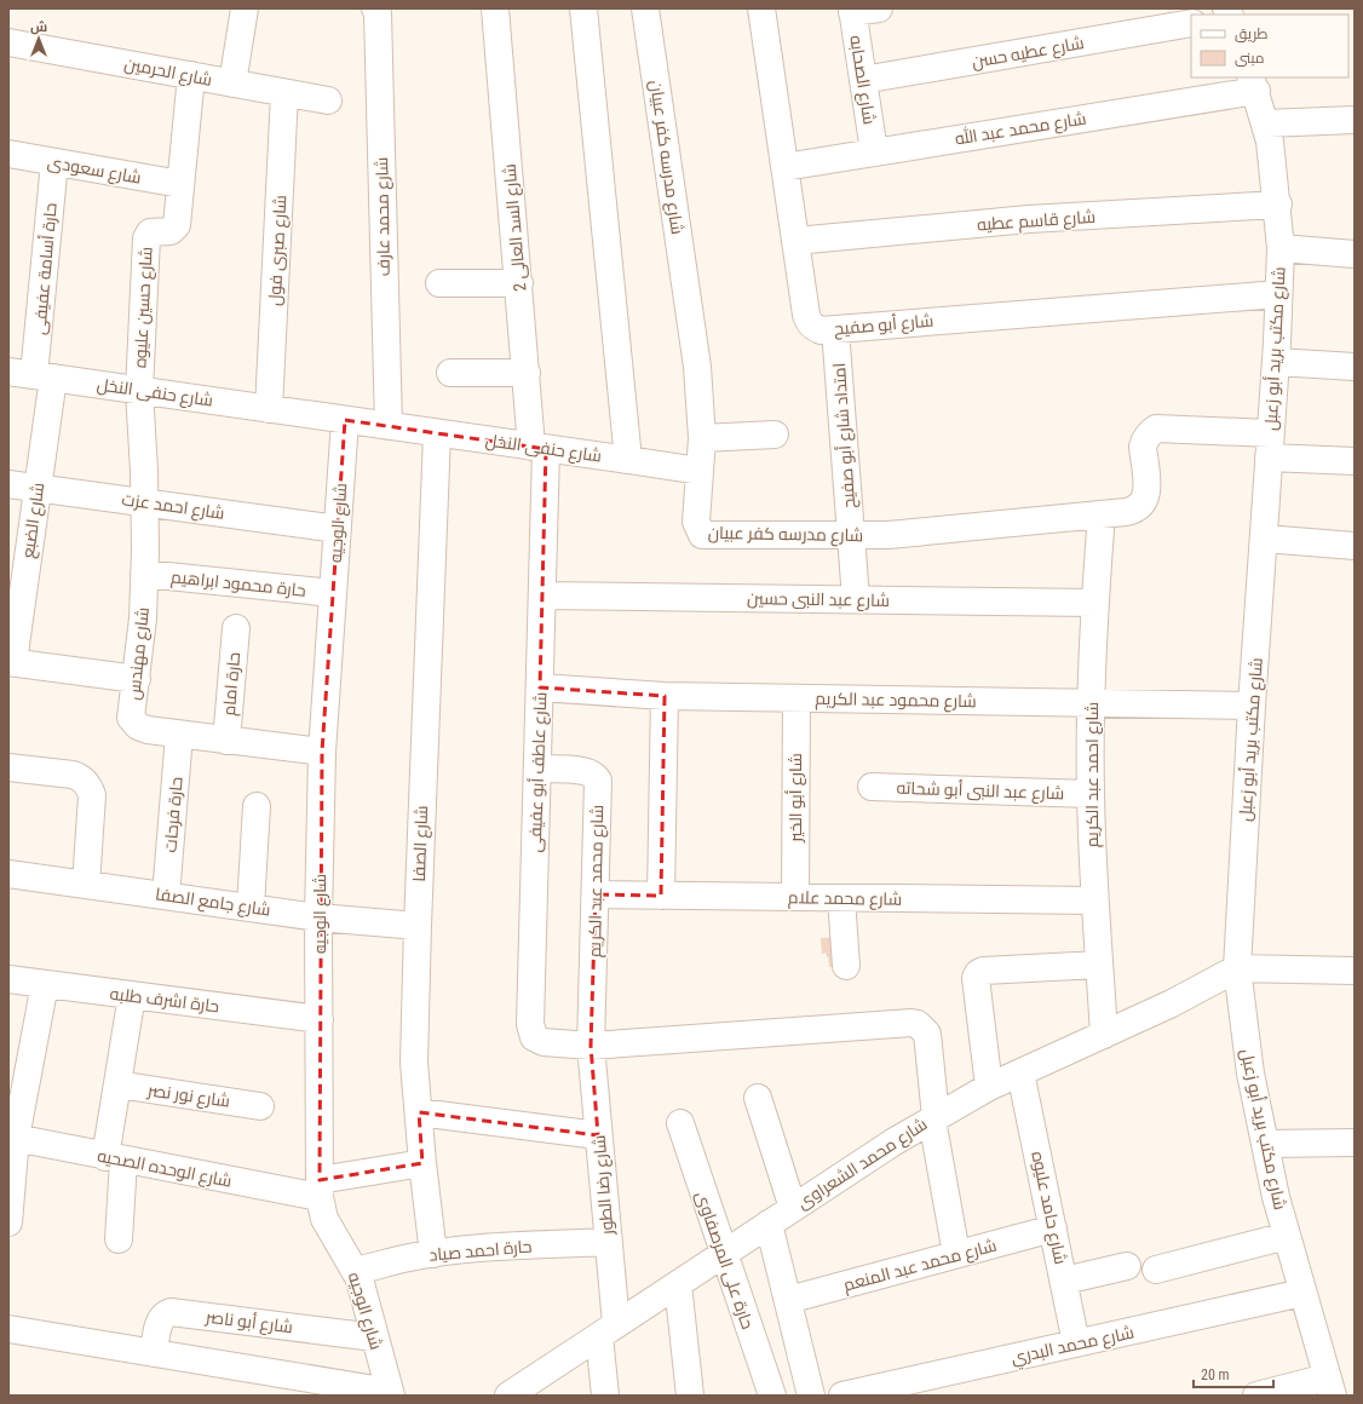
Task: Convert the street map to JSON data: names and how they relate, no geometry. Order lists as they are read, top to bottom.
{
  "streets": {
    "street": [
      "شارع عطيه حسن",
      "شارع الحرمين",
      "شارع الصحابه",
      "شارع محمد عبد الله",
      "شارع مدرسه كفر عبيان",
      "شارع سعودى",
      "شارع محمد عارف",
      "شارع قاسم عطيه",
      "شارع السد العالى 2",
      "شارع صبرى فول",
      "حارة أسامة عفيفى",
      "شارع حسين عليوه",
      "شارع أبو صفيح",
      "شارع مكتب بريد أبو زعبل",
      "شارع حنفى النخل",
      "امتداد شارع أبو صفيح",
      "شارع احمد عزت",
      "شارع الضبع",
      "شارع الوجيه",
      "حارة محمود ابراهيم",
      "شارع عبد النبى حسين",
      "شارع مهندس",
      "حارة امام",
      "شارع محمود عبد الكريم",
      "شارع عاطف أبو عفيفى",
      "شارع احمد عبد الكريم",
      "شارع عبد النبى أبو شحاته",
      "شارع أبو الخير",
      "حارة فرحات",
      "شارع الصفا",
      "شارع محمد عبد الكريم",
      "شارع محمد علام",
      "شارع جامع الصفا",
      "حارة اشرف طلبه",
      "شارع نور نصر",
      "شارع محمد الشعراوى",
      "شارع الوحده الصحيه",
      "شارع رضا الطور",
      "شارع حامد عليوه",
      "حارة احمد صياد",
      "حارة على المرصفاوى",
      "شارع محمد عبد المنعم",
      "شارع أبو ناصر",
      "شارع محمد البدري"
    ]
  },
  "crossings": [
    ["شارع عطيه حسن", "شارع الصحابه"],
    ["شارع الحرمين", "شارع صبرى فول"],
    ["شارع الحرمين", "شارع حسين عليوه"],
    ["شارع الصحابه", "شارع محمد عبد الله"],
    ["شارع محمد عبد الله", "شارع أبو صفيح"],
    ["شارع محمد عبد الله", "شارع مكتب بريد أبو زعبل"],
    ["شارع مدرسه كفر عبيان", "شارع مكتب بريد أبو زعبل"],
    ["شارع مدرسه كفر عبيان", "امتداد شارع أبو صفيح"],
    ["شارع مدرسه كفر عبيان", "شارع احمد عبد الكريم"],
    ["شارع سعودى", "حارة أسامة عفيفى"],
    ["شارع سعودى", "شارع حسين عليوه"],
    ["شارع محمد عارف", "شارع حنفى النخل"],
    ["شارع قاسم عطيه", "شارع أبو صفيح"],
    ["شارع قاسم عطيه", "شارع مكتب بريد أبو زعبل"],
    ["شارع السد العالى 2", "شارع حنفى النخل"],
    ["شارع السد العالى 2", "شارع عاطف أبو عفيفى"],
    ["شارع صبرى فول", "شارع حنفى النخل"],
    ["حارة أسامة عفيفى", "شارع حنفى النخل"],
    ["حارة أسامة عفيفى", "شارع الضبع"],
    ["شارع حسين عليوه", "شارع حنفى النخل"],
    ["شارع حسين عليوه", "شارع مهندس"],
    ["شارع أبو صفيح", "شارع مكتب بريد أبو زعبل"],
    ["شارع أبو صفيح", "امتداد شارع أبو صفيح"],
    ["شارع مكتب بريد أبو زعبل", "شارع محمود عبد الكريم"],
    ["شارع مكتب بريد أبو زعبل", "شارع محمد الشعراوى"],
    ["شارع مكتب بريد أبو زعبل", "شارع محمد البدري"],
    ["شارع حنفى النخل", "شارع الضبع"],
    ["شارع حنفى النخل", "شارع الوجيه"],
    ["شارع حنفى النخل", "شارع مهندس"],
    ["شارع حنفى النخل", "شارع عاطف أبو عفيفى"],
    ["شارع حنفى النخل", "شارع الصفا"],
    ["امتداد شارع أبو صفيح", "شارع عبد النبى حسين"],
    ["شارع احمد عزت", "شارع الضبع"],
    ["شارع احمد عزت", "شارع الوجيه"],
    ["شارع احمد عزت", "شارع مهندس"],
    ["شارع الوجيه", "حارة محمود ابراهيم"],
    ["شارع الوجيه", "شارع مهندس"],
    ["شارع الوجيه", "شارع جامع الصفا"],
    ["شارع الوجيه", "حارة اشرف طلبه"],
    ["شارع الوجيه", "شارع الوحده الصحيه"],
    ["شارع الوجيه", "حارة احمد صياد"],
    ["شارع الوجيه", "شارع أبو ناصر"],
    ["حارة محمود ابراهيم", "شارع مهندس"],
    ["شارع عبد النبى حسين", "شارع عاطف أبو عفيفى"],
    ["شارع عبد النبى حسين", "شارع احمد عبد الكريم"],
    ["شارع مهندس", "حارة امام"],
    ["شارع مهندس", "حارة فرحات"],
    ["شارع محمود عبد الكريم", "شارع عاطف أبو عفيفى"],
    ["شارع محمود عبد الكريم", "شارع احمد عبد الكريم"],
    ["شارع محمود عبد الكريم", "شارع أبو الخير"],
    ["شارع عاطف أبو عفيفى", "شارع محمد عبد الكريم"],
    ["شارع عاطف أبو عفيفى", "شارع محمد الشعراوى"],
    ["شارع عاطف أبو عفيفى", "شارع رضا الطور"],
    ["شارع احمد عبد الكريم", "شارع عبد النبى أبو شحاته"],
    ["شارع احمد عبد الكريم", "شارع محمد علام"],
    ["شارع احمد عبد الكريم", "شارع محمد الشعراوى"],
    ["شارع أبو الخير", "شارع محمد علام"],
    ["حارة فرحات", "شارع جامع الصفا"],
    ["شارع الصفا", "شارع جامع الصفا"],
    ["شارع الصفا", "شارع الوحده الصحيه"],
    ["شارع الصفا", "حارة احمد صياد"],
    ["شارع محمد عبد الكريم", "شارع محمد علام"],
    ["شارع محمد عبد الكريم", "شارع رضا الطور"],
    ["شارع محمد الشعراوى", "شارع رضا الطور"],
    ["شارع محمد الشعراوى", "شارع حامد عليوه"],
    ["شارع محمد الشعراوى", "حارة على المرصفاوى"],
    ["شارع رضا الطور", "حارة احمد صياد"],
    ["شارع حامد عليوه", "شارع محمد عبد المنعم"],
    ["شارع حامد عليوه", "شارع محمد البدري"]
  ],
  "legend": ["طريق", "مبنى"],
  "scale_bar": "20 m",
  "north": "top"
}
